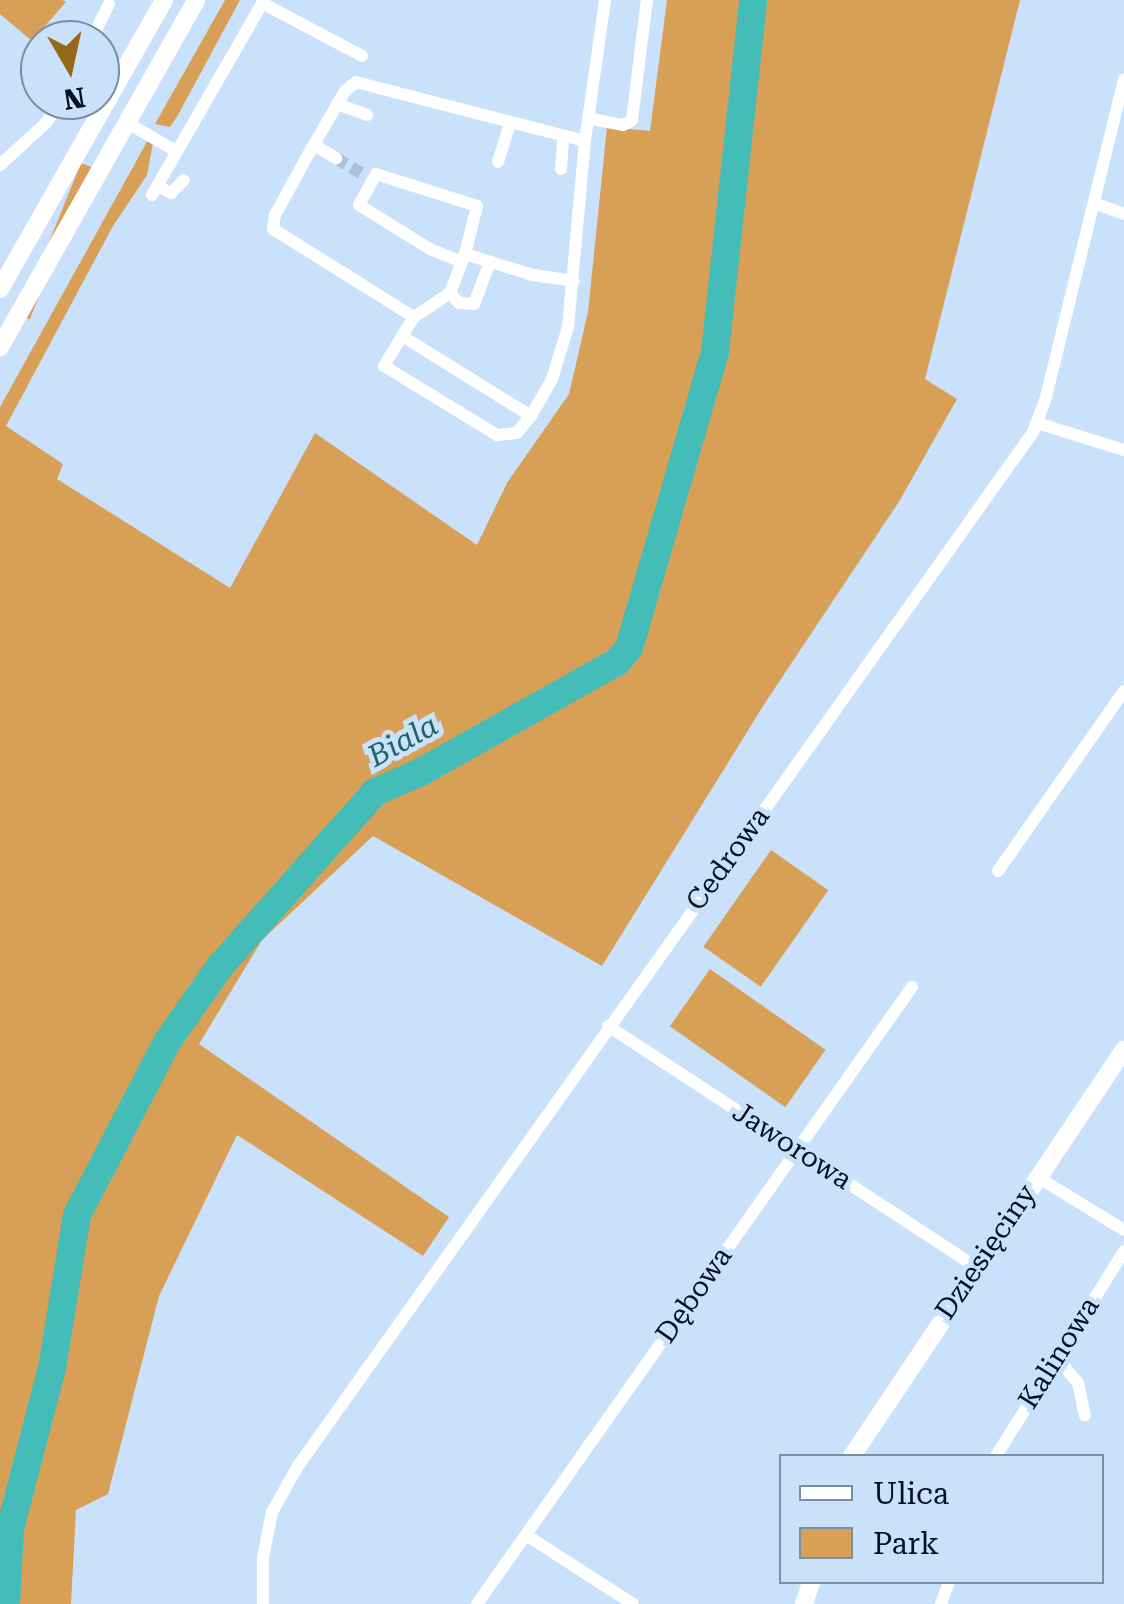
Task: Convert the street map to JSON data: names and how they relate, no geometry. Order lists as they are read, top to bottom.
{
  "streets": {
    "main road": ["Dziesięciny"],
    "street": [
      "Cedrowa",
      "Jaworowa",
      "Dębowa",
      "Kalinowa"
    ]
  },
  "crossings": [
    ["Cedrowa", "Jaworowa"],
    ["Jaworowa", "Dziesięciny"],
    ["Jaworowa", "Dębowa"]
  ],
  "water": ["Biala"],
  "legend": ["Ulica", "Park"],
  "north": "bottom"
}
